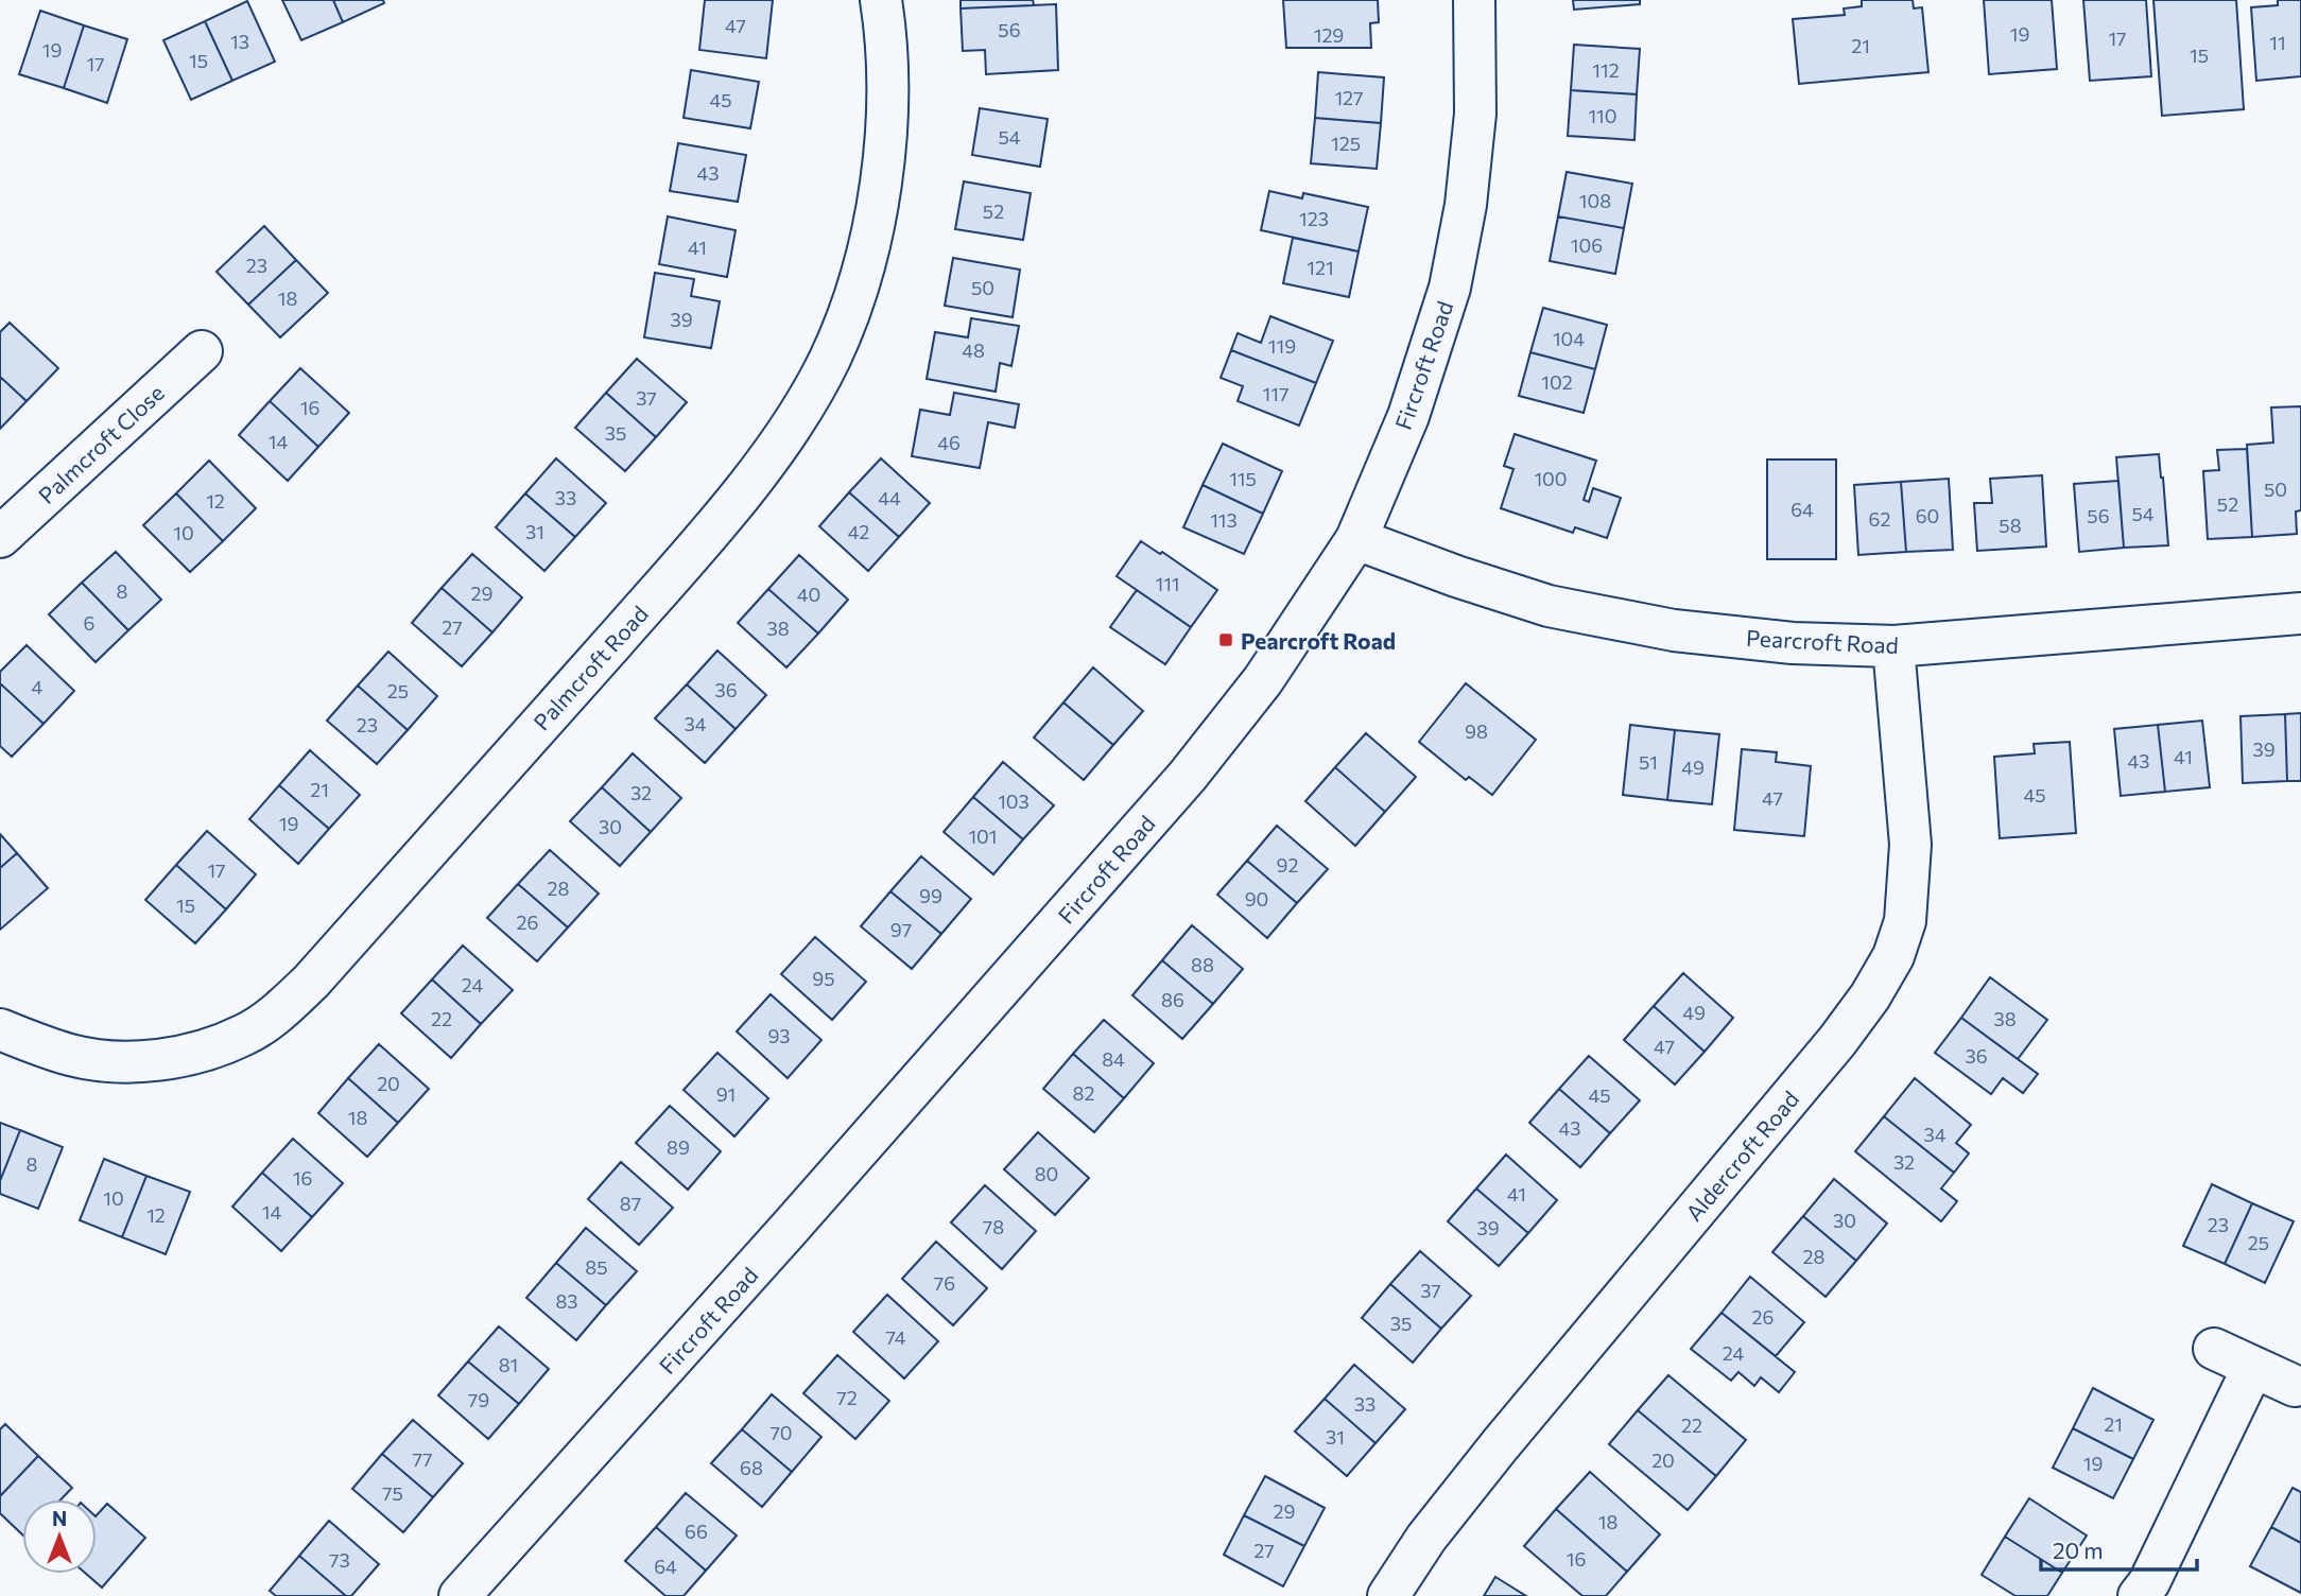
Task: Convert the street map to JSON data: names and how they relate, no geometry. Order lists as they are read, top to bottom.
{
  "streets": {
    "street": [
      "Fircroft Road",
      "Palmcroft Close",
      "Pearcroft Road",
      "Palmcroft Road",
      "Aldercroft Road"
    ]
  },
  "crossings": [
    ["Fircroft Road", "Pearcroft Road"],
    ["Pearcroft Road", "Aldercroft Road"]
  ],
  "places": {
    "transit": ["Pearcroft Road"]
  },
  "house_numbers": [
    "47",
    "56",
    "19",
    "129",
    "17",
    "13",
    "11",
    "21",
    "19",
    "15",
    "15",
    "17",
    "112",
    "127",
    "45",
    "110",
    "54",
    "125",
    "43",
    "108",
    "52",
    "123",
    "106",
    "41",
    "23",
    "121",
    "50",
    "18",
    "39",
    "104",
    "119",
    "48",
    "102",
    "117",
    "37",
    "16",
    "35",
    "14",
    "46",
    "115",
    "100",
    "50",
    "33",
    "44",
    "12",
    "52",
    "64",
    "54",
    "60",
    "56",
    "62",
    "113",
    "58",
    "31",
    "42",
    "10",
    "111",
    "8",
    "29",
    "40",
    "6",
    "27",
    "38",
    "4",
    "36",
    "25",
    "34",
    "23",
    "98",
    "39",
    "41",
    "43",
    "51",
    "49",
    "21",
    "32",
    "45",
    "47",
    "103",
    "19",
    "30",
    "101",
    "92",
    "17",
    "28",
    "99",
    "90",
    "15",
    "26",
    "97",
    "88",
    "95",
    "24",
    "86",
    "49",
    "22",
    "38",
    "93",
    "47",
    "36",
    "84",
    "20",
    "82",
    "91",
    "45",
    "18",
    "43",
    "34",
    "89",
    "32",
    "8",
    "80",
    "16",
    "41",
    "10",
    "87",
    "14",
    "12",
    "30",
    "23",
    "78",
    "39",
    "25",
    "28",
    "85",
    "76",
    "37",
    "83",
    "26",
    "35",
    "74",
    "24",
    "81",
    "72",
    "79",
    "33",
    "21",
    "22",
    "70",
    "31",
    "77",
    "20",
    "19",
    "68",
    "75",
    "29",
    "18",
    "66",
    "27",
    "16",
    "73",
    "64"
  ],
  "scale_bar": "20 m",
  "north": "top"
}
